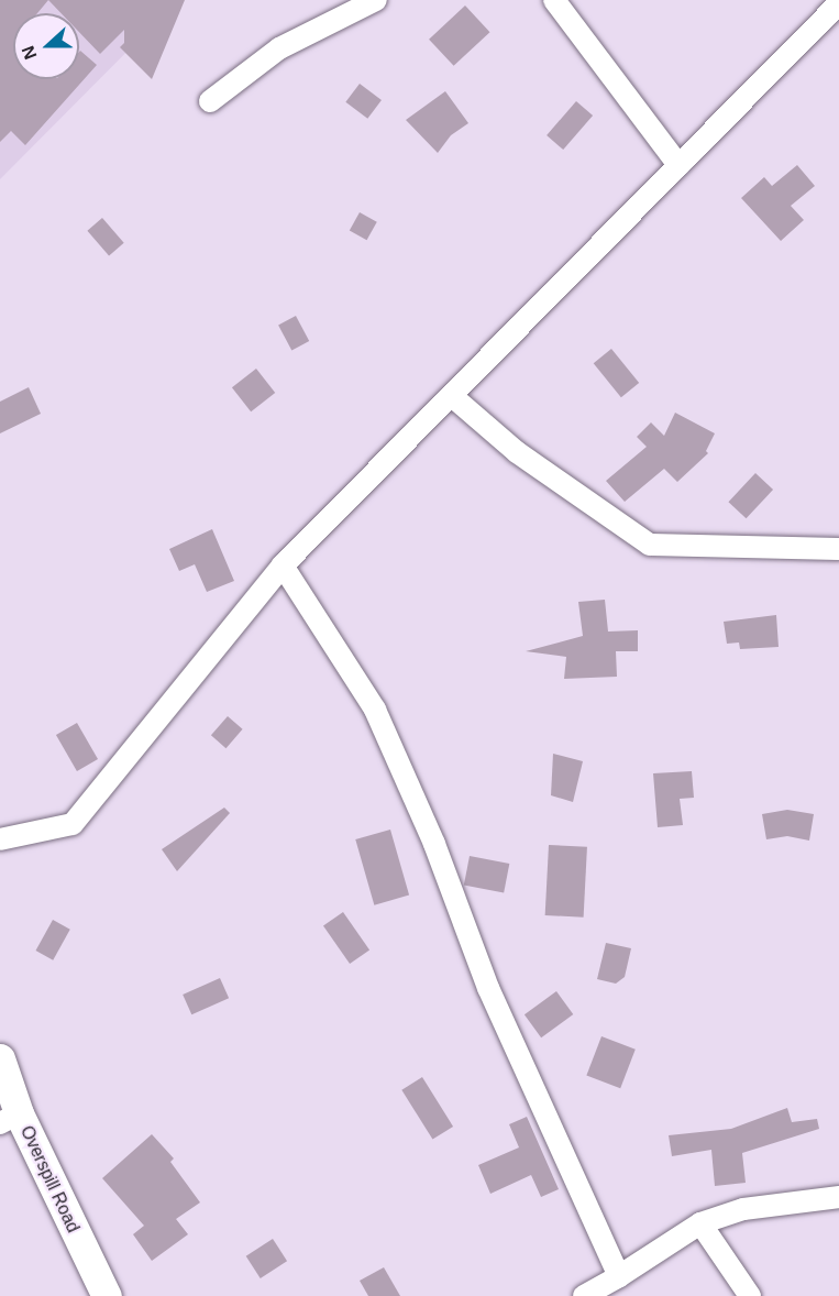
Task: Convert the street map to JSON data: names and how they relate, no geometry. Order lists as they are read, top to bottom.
{
  "streets": {
    "street": ["Overspill Road"]
  },
  "north": "left"
}
